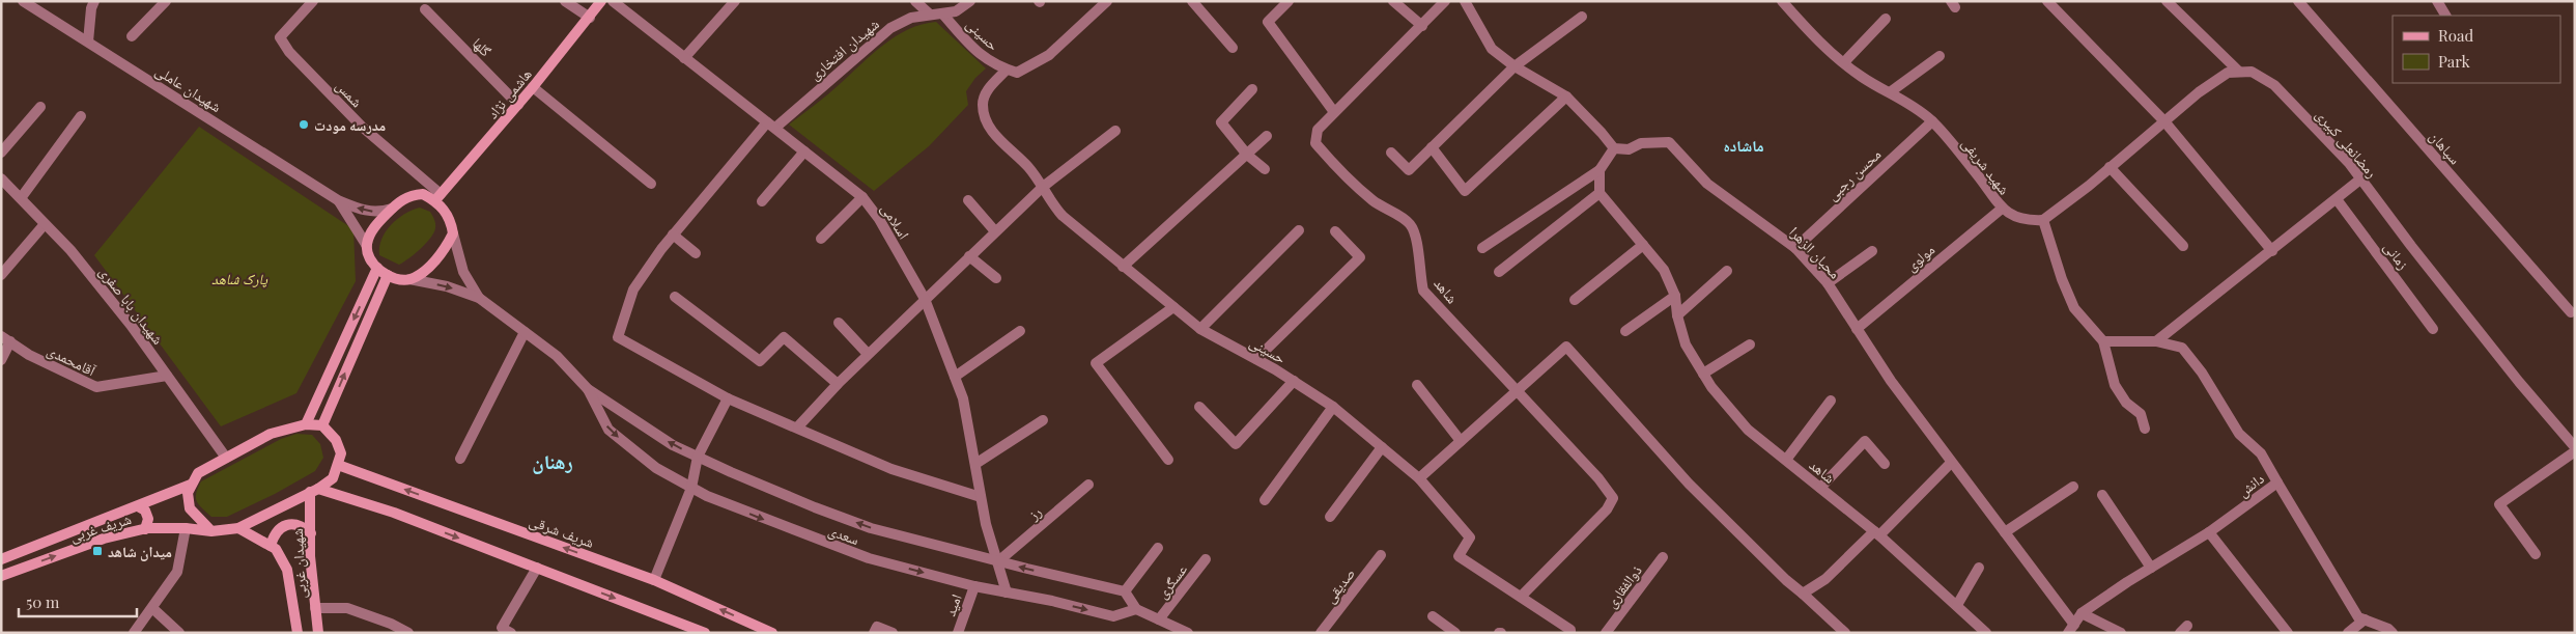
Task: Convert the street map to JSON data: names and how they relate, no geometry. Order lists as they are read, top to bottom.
{
  "streets": {
    "main road": [
      "هاشمی نژاد",
      "شریف غربی",
      "شریف شرقی",
      "شهیدان غربی"
    ],
    "street": [
      "حسینی",
      "گلها",
      "شهیدان افتخاری",
      "شهیدان عاملی",
      "شمس",
      "رمضانعلی کبیری",
      "سپاهان",
      "شهید شریفی",
      "محسن رجبی",
      "اسلامی",
      "محبان الزهرا",
      "زمانی",
      "مولوی",
      "شاهد",
      "شهیدان بابا صفری",
      "آقامحمدی",
      "دانش",
      "رز",
      "سعدی",
      "عسگری",
      "صدیقی",
      "ذوالفقاری",
      "امید"
    ]
  },
  "crossings": [
    ["حسینی", "شهیدان افتخاری"],
    ["حسینی", "شاهد"],
    ["گلها", "هاشمی نژاد"],
    ["شهیدان افتخاری", "اسلامی"],
    ["شهیدان عاملی", "شمس"],
    ["شهیدان عاملی", "هاشمی نژاد"],
    ["شمس", "هاشمی نژاد"],
    ["شهید شریفی", "محسن رجبی"],
    ["شهید شریفی", "مولوی"],
    ["محسن رجبی", "محبان الزهرا"],
    ["اسلامی", "رز"],
    ["اسلامی", "سعدی"],
    ["محبان الزهرا", "مولوی"],
    ["محبان الزهرا", "دانش"],
    ["شهیدان بابا صفری", "آقامحمدی"],
    ["رز", "سعدی"],
    ["سعدی", "امید"]
  ],
  "districts": ["ماشاده", "رهنان"],
  "parks": ["پارک شاهد"],
  "places": {
    "other": ["مدرسه مودت"],
    "transit": ["میدان شاهد"]
  },
  "legend": ["Road", "Park"],
  "scale_bar": "50 m"
}
